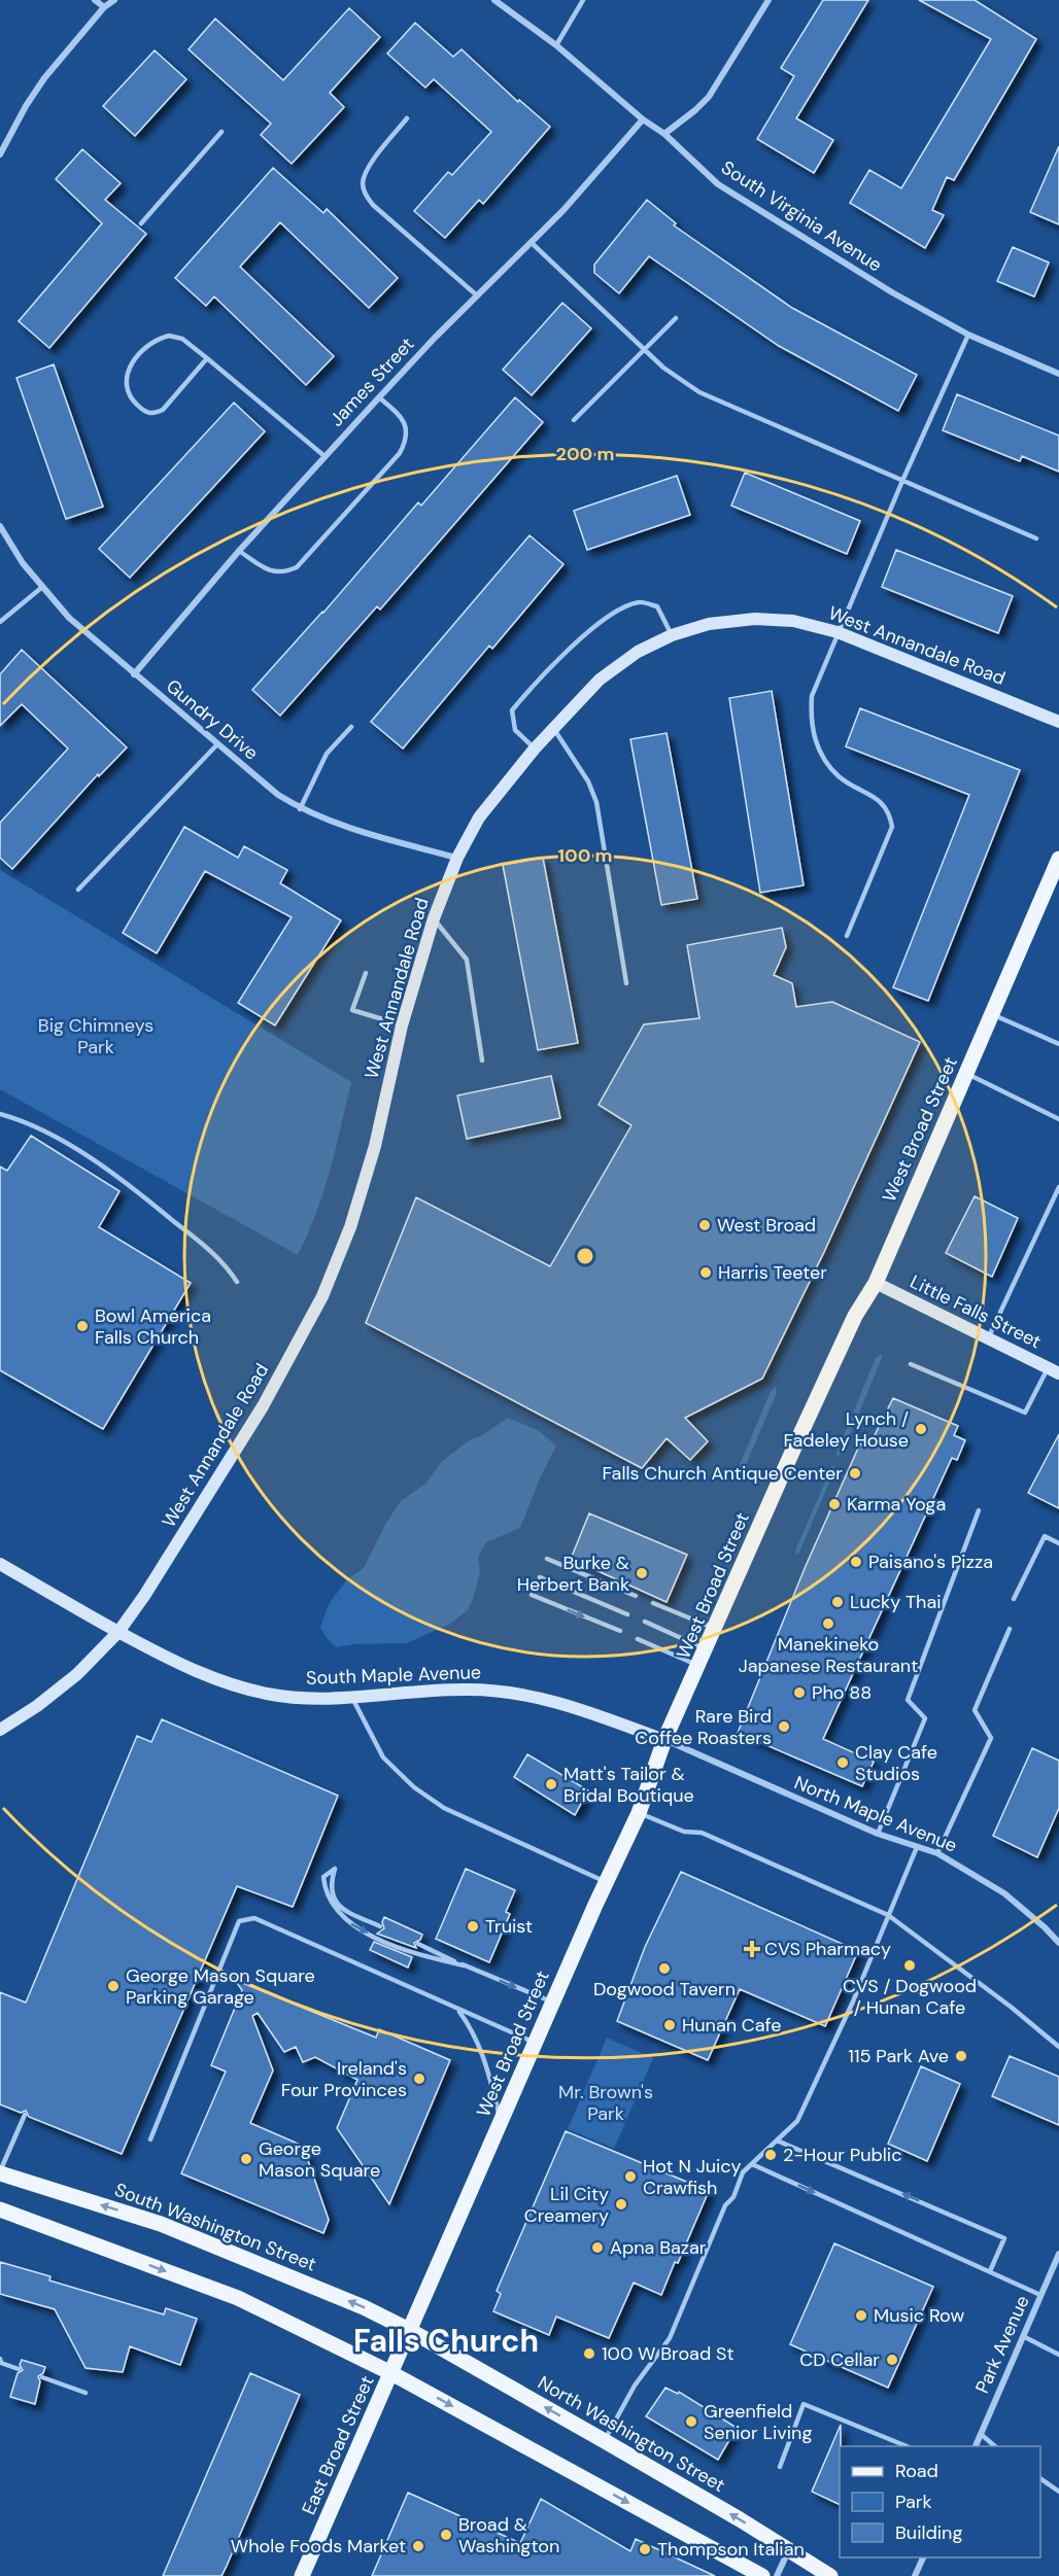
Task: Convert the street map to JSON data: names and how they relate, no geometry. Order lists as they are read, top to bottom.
{
  "streets": {
    "main road": [
      "West Broad Street",
      "South Washington Street",
      "North Washington Street",
      "East Broad Street"
    ],
    "street": [
      "South Virginia Avenue",
      "James Street",
      "West Annandale Road",
      "Gundry Drive",
      "Little Falls Street",
      "South Maple Avenue",
      "North Maple Avenue",
      "Park Avenue"
    ]
  },
  "crossings": [
    ["South Virginia Avenue", "James Street"],
    ["James Street", "Gundry Drive"],
    ["West Annandale Road", "Gundry Drive"],
    ["West Annandale Road", "South Maple Avenue"],
    ["West Broad Street", "Little Falls Street"],
    ["West Broad Street", "South Maple Avenue"],
    ["West Broad Street", "North Maple Avenue"],
    ["West Broad Street", "South Washington Street"],
    ["West Broad Street", "North Washington Street"],
    ["West Broad Street", "East Broad Street"],
    ["South Maple Avenue", "North Maple Avenue"],
    ["South Washington Street", "North Washington Street"],
    ["South Washington Street", "East Broad Street"],
    ["North Washington Street", "East Broad Street"]
  ],
  "districts": ["Falls Church"],
  "parks": ["Big Chimneys Park", "Mr. Brown's Park"],
  "places": {
    "other": [
      "West Broad",
      "Harris Teeter",
      "Bowl America Falls Church",
      "Lynch / Fadeley House",
      "Falls Church Antique Center",
      "Karma Yoga",
      "Paisano's Pizza",
      "Burke & Herbert Bank",
      "Lucky Thai",
      "Manekineko Japanese Restaurant",
      "Pho 88",
      "Rare Bird Coffee Roasters",
      "Clay Cafe Studios",
      "Matt's Tailor & Bridal Boutique",
      "Truist",
      "CVS / Dogwood / Hunan Cafe",
      "Dogwood Tavern",
      "George Mason Square Parking Garage",
      "Hunan Cafe",
      "115 Park Ave",
      "Ireland's Four Provinces",
      "2-Hour Public",
      "George Mason Square",
      "Hot N Juicy Crawfish",
      "Lil City Creamery",
      "Apna Bazar",
      "Music Row",
      "100 W Broad St",
      "CD Cellar",
      "Greenfield Senior Living",
      "Broad & Washington",
      "Whole Foods Market",
      "Thompson Italian"
    ],
    "health": ["CVS Pharmacy"]
  },
  "legend": ["Road", "Park", "Building"],
  "rings": ["200 m", "100 m"]
}
